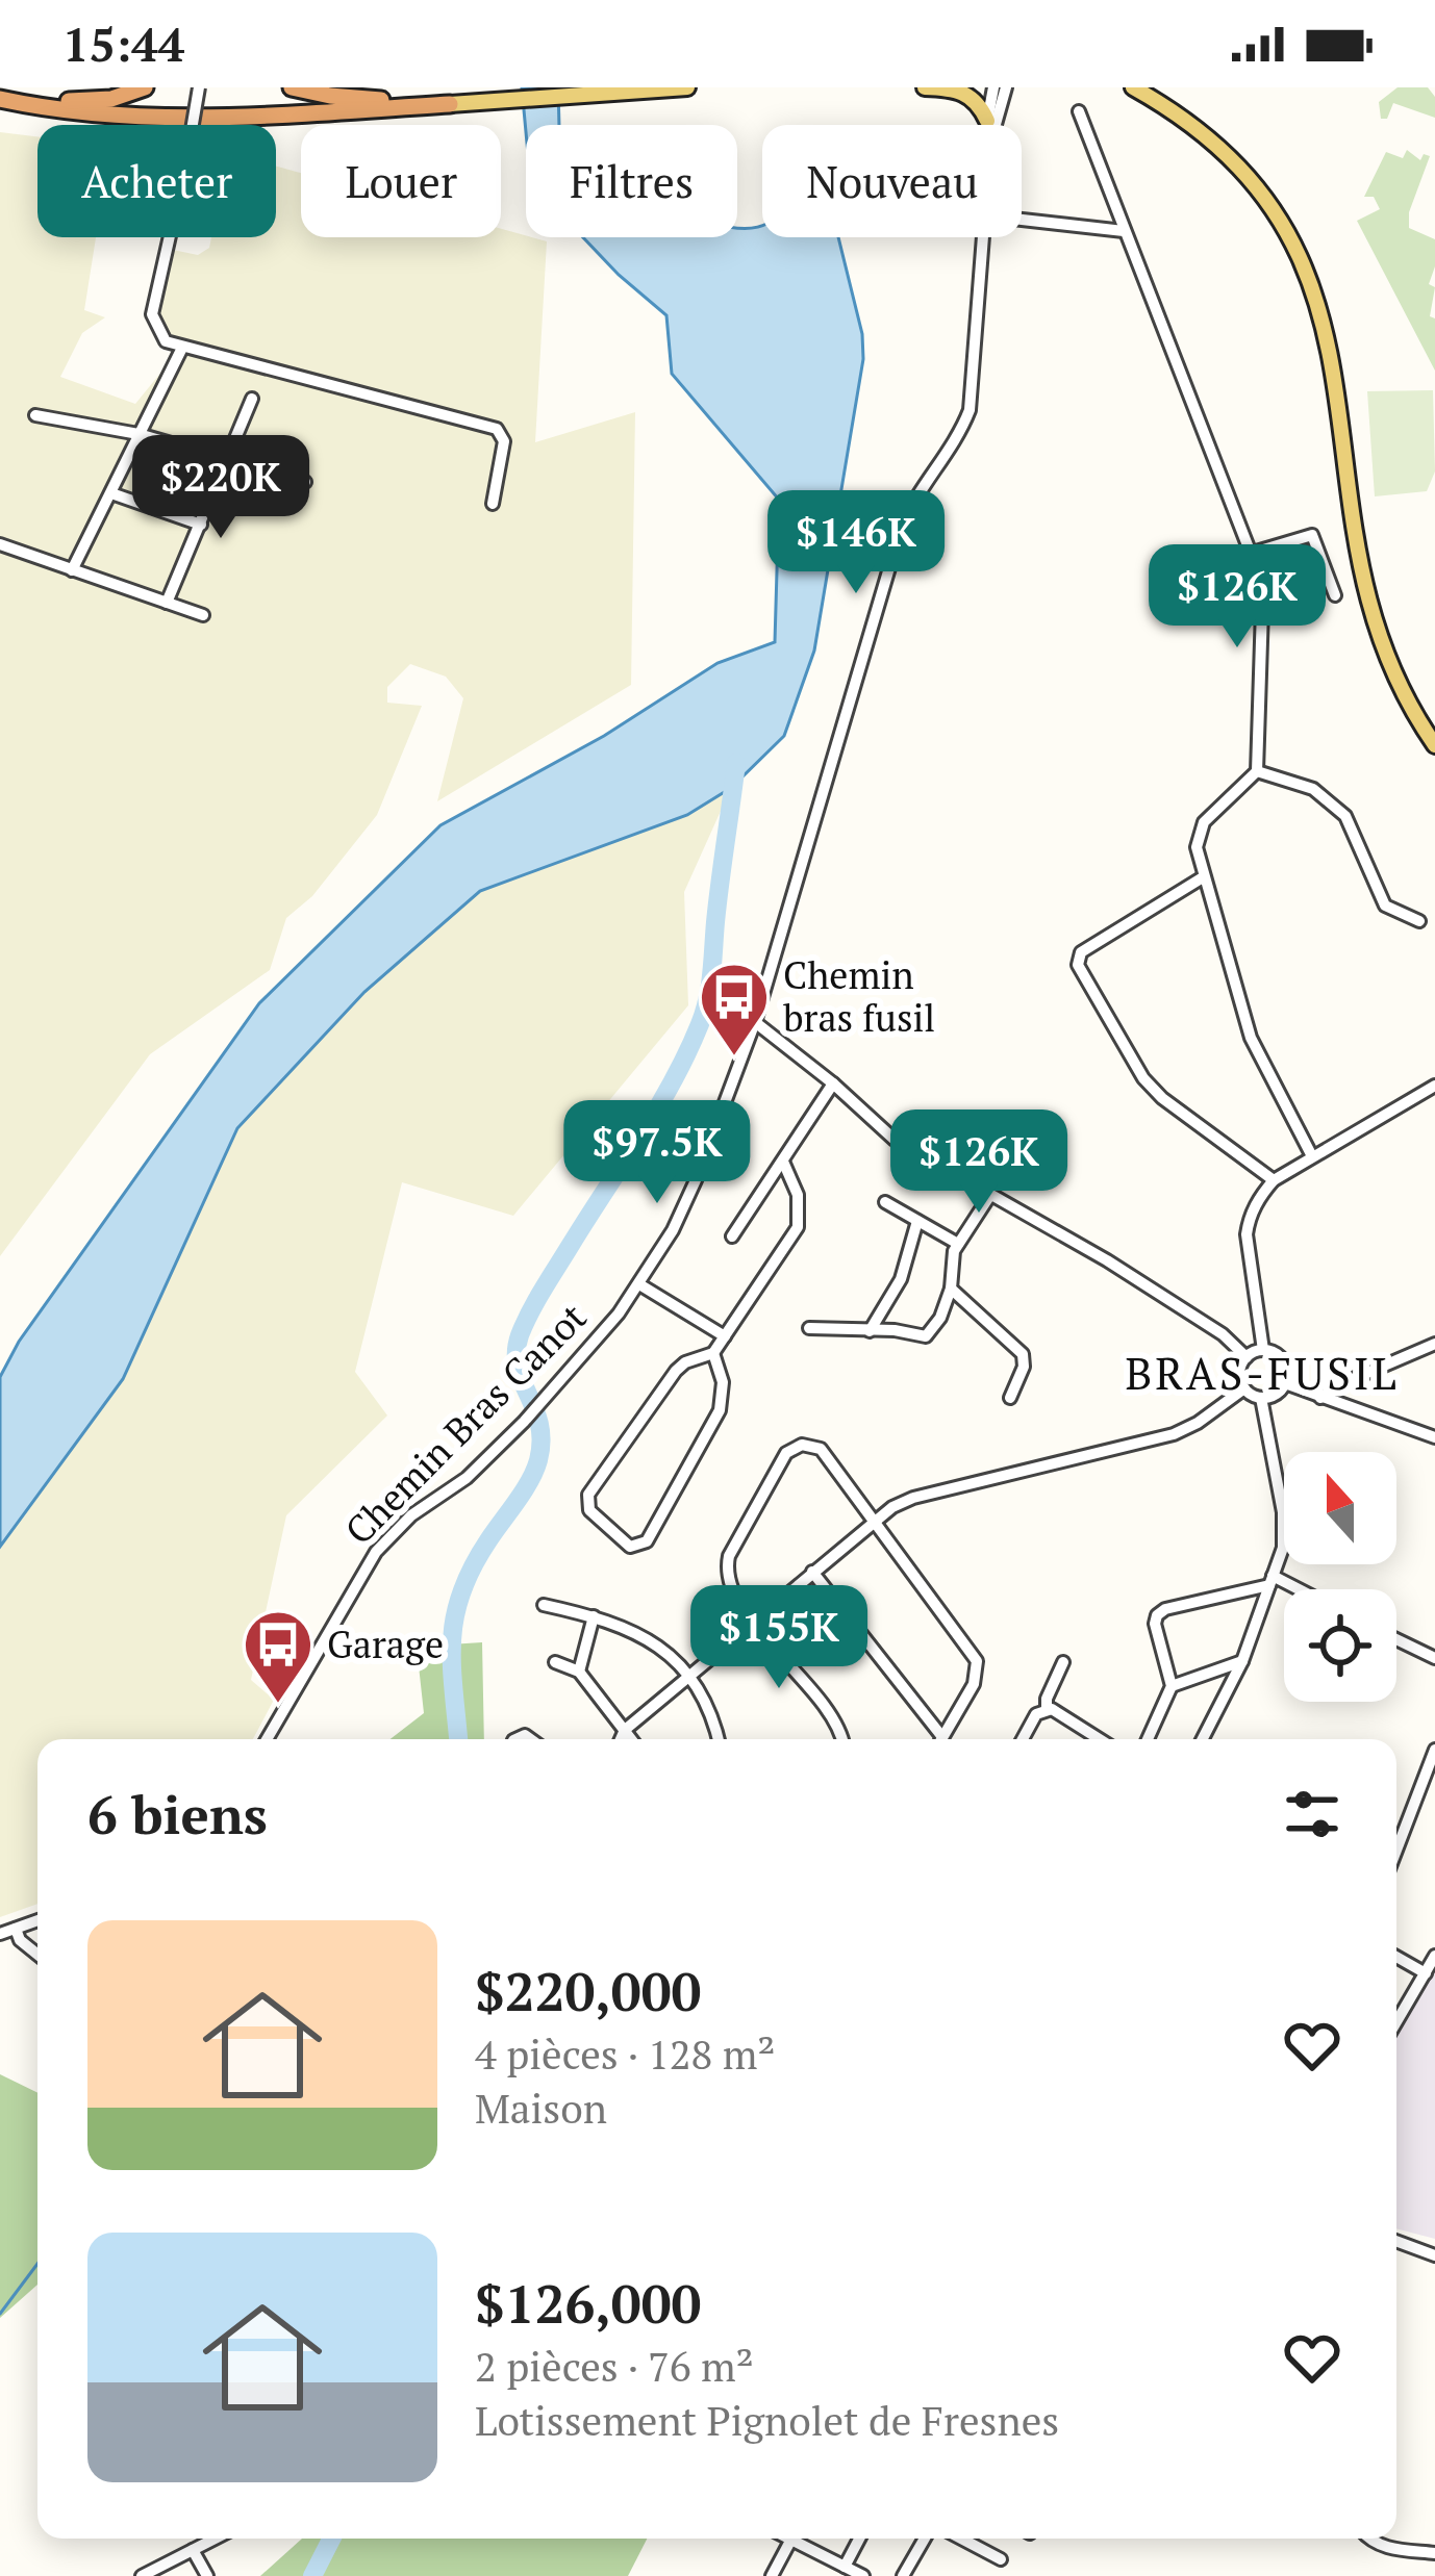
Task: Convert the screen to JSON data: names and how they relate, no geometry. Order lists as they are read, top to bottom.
{
  "streets": {
    "street": ["Chemin Bras Canot"]
  },
  "districts": ["BRAS-FUSIL"],
  "places": {
    "bus stop": ["Chemin bras fusil", "Garage"]
  },
  "north": "top",
  "page": {
    "status": "15:44",
    "chip": [
      "Acheter",
      "Louer",
      "Filtres",
      "Nouveau"
    ],
    "price": [
      "$220K",
      "$146K",
      "$126K",
      "$97.5K",
      "$126K",
      "$155K"
    ],
    "heading": "6 biens",
    "list": [
      {
        "name": "$220,000",
        "note": "4 pièces · 128 m² · Maison"
      },
      {
        "name": "$126,000",
        "note": "2 pièces · 76 m² · Lotissement Pignolet de Fresnes"
      }
    ]
  }
}
